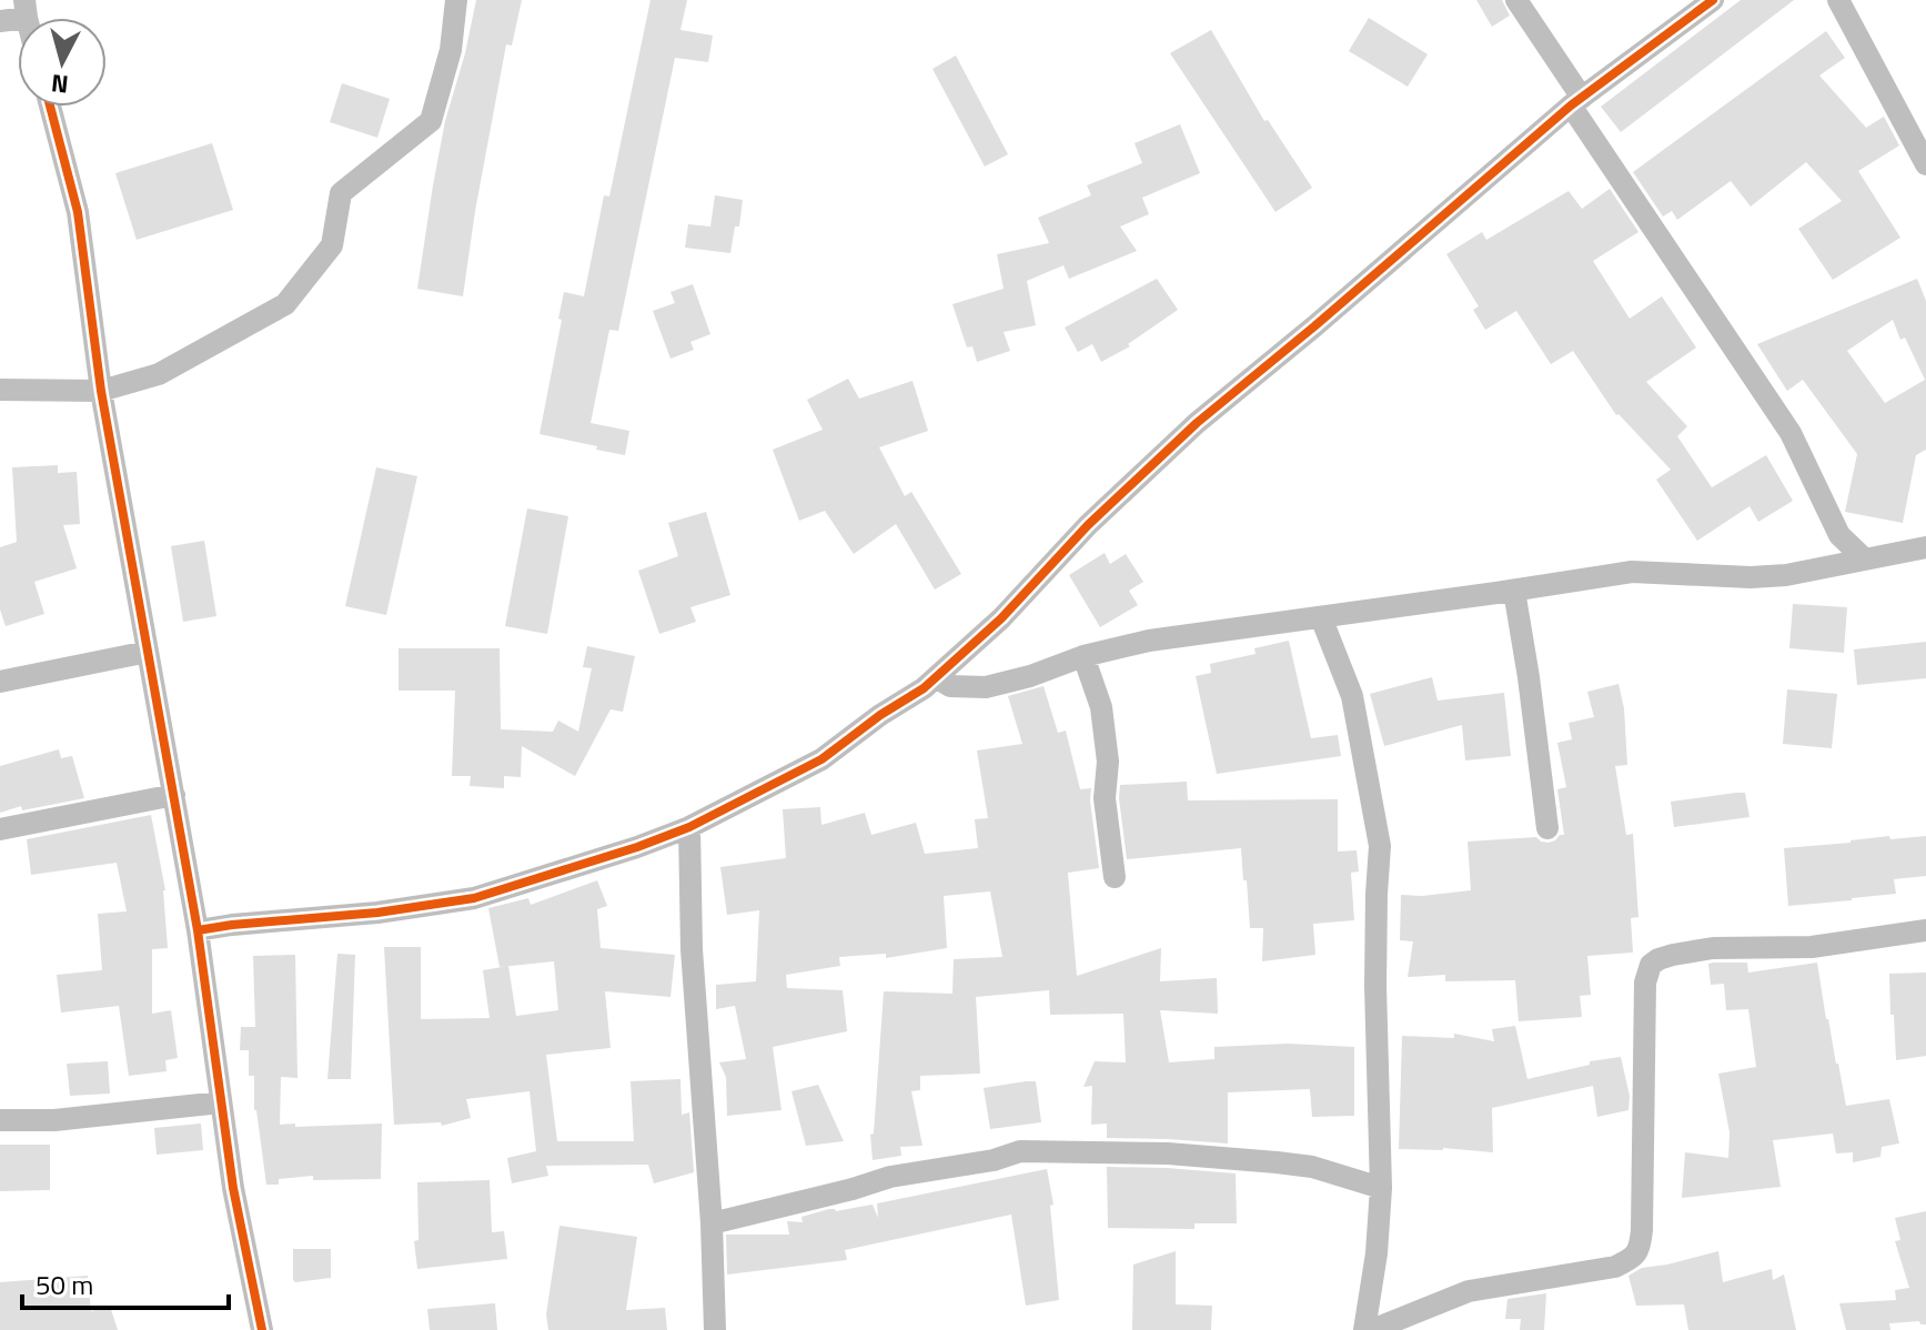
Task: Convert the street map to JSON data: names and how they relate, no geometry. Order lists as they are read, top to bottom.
{
  "scale_bar": "50 m",
  "north": "bottom"
}
